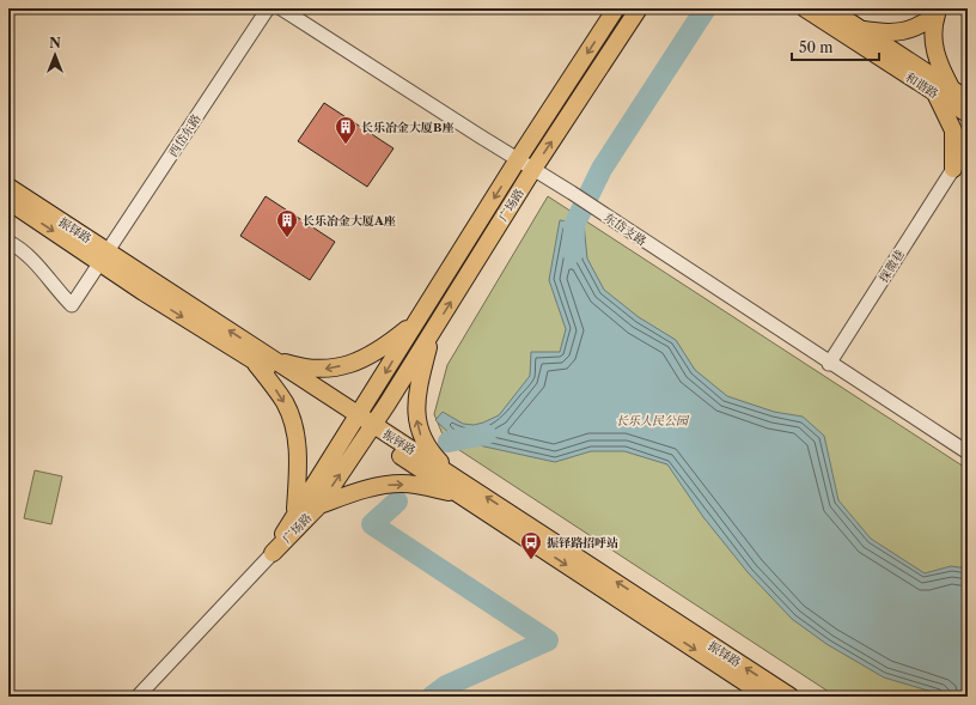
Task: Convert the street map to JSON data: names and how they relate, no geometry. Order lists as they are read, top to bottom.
{
  "streets": {
    "main road": ["和谐路", "广场路", "振铎路"],
    "street": ["西岱东路", "东岱支路", "探微巷"]
  },
  "crossings": [
    ["西岱东路", "振铎路"],
    ["广场路", "东岱支路"],
    ["广场路", "振铎路"],
    ["东岱支路", "探微巷"]
  ],
  "parks": ["长乐人民公园"],
  "places": {
    "building": ["长乐冶金大厦B座", "长乐冶金大厦A座"],
    "bus stop": ["振铎路招呼站"]
  },
  "scale_bar": "50 m",
  "north": "top"
}
